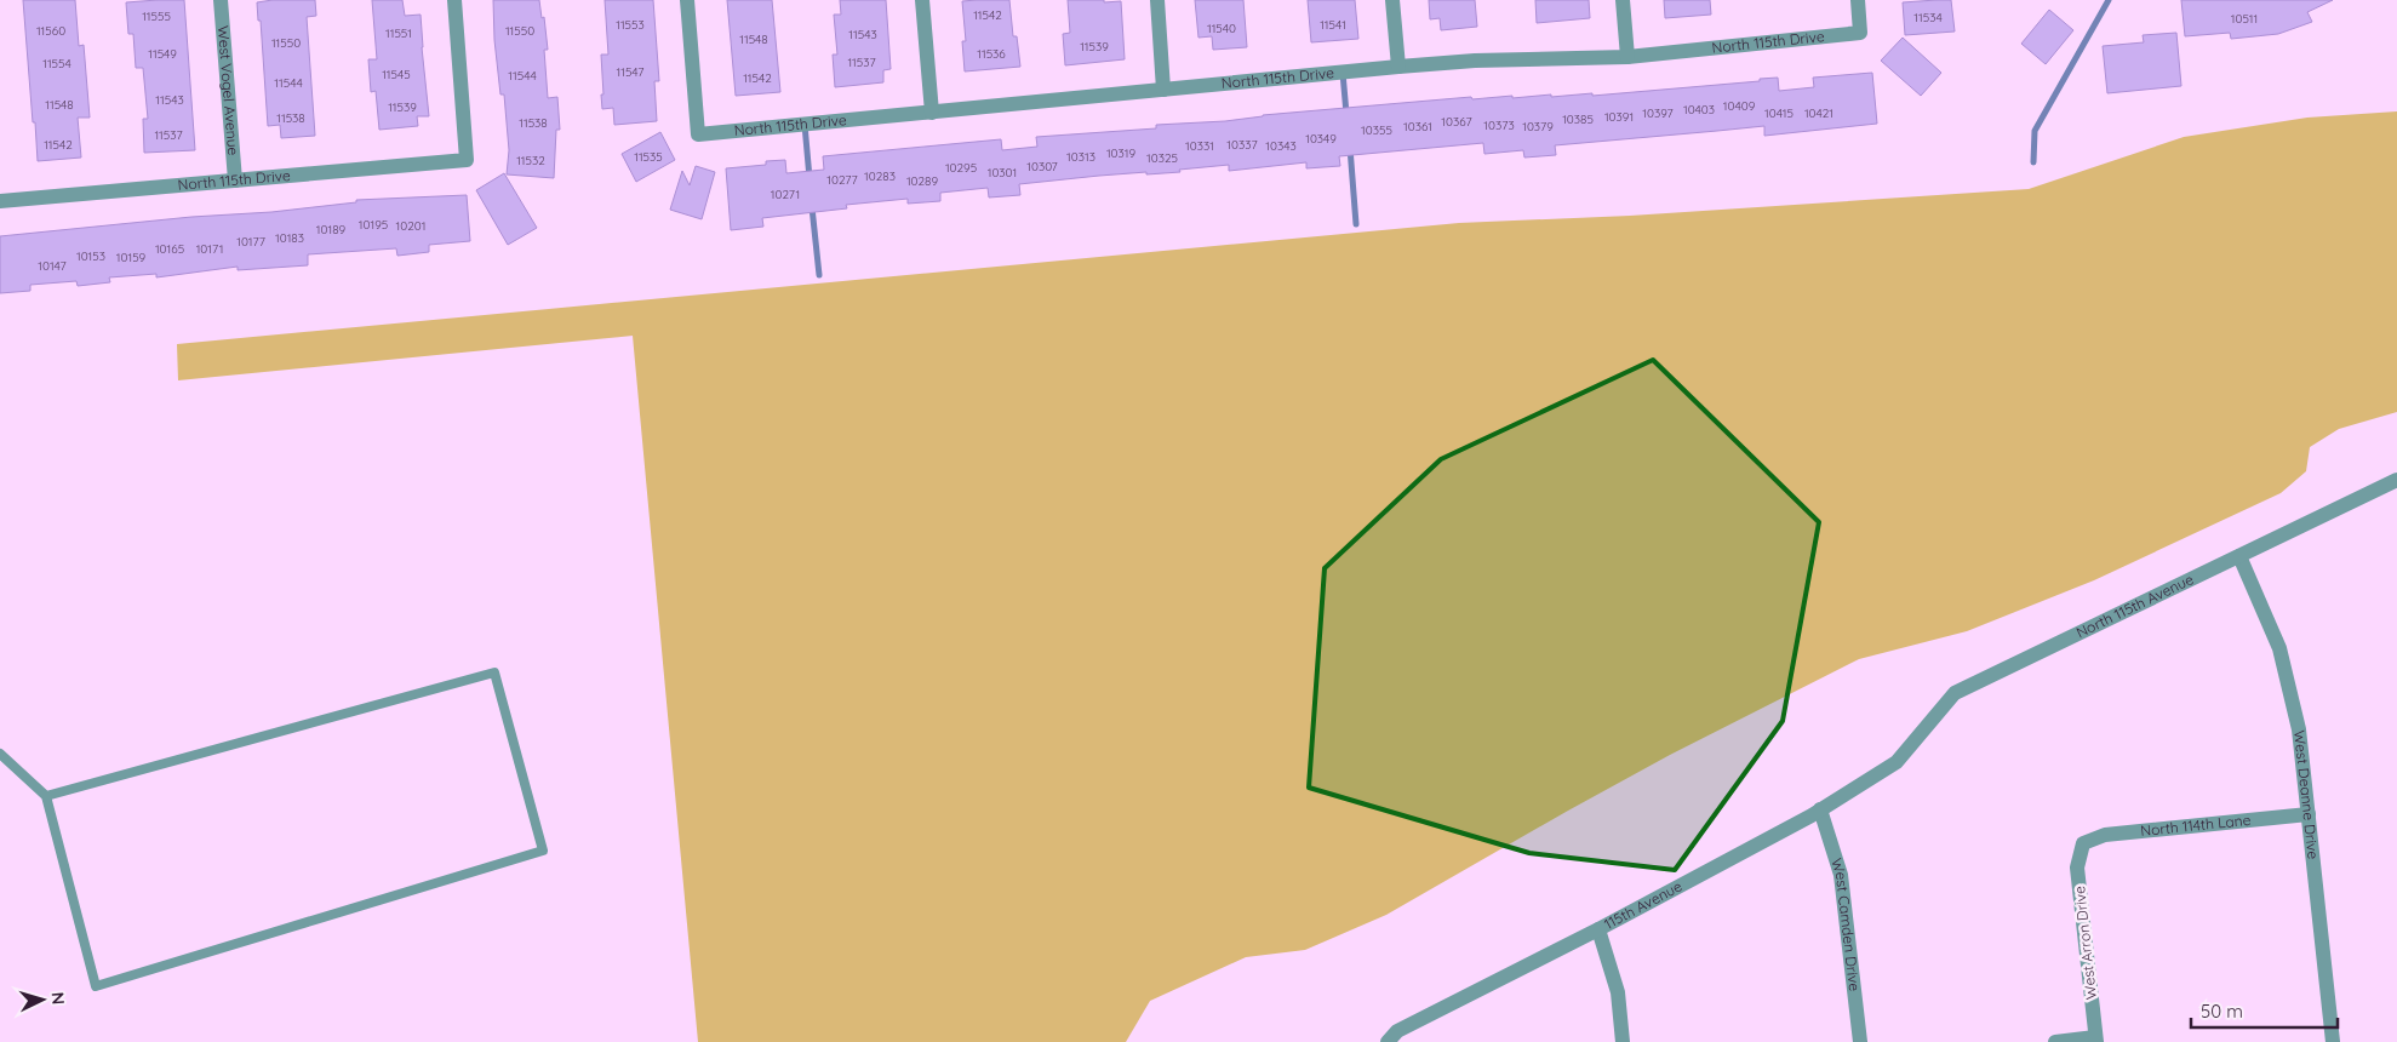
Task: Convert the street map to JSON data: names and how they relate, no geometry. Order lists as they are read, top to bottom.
{
  "streets": {
    "street": [
      "North 115th Drive",
      "West Vogel Avenue",
      "North 115th Avenue",
      "West Deanne Drive",
      "North 114th Lane",
      "115th Avenue",
      "West Camden Drive",
      "West Arron Drive"
    ]
  },
  "crossings": [
    ["North 115th Drive", "West Vogel Avenue"],
    ["North 115th Avenue", "West Deanne Drive"],
    ["North 115th Avenue", "115th Avenue"],
    ["West Deanne Drive", "North 114th Lane"],
    ["North 114th Lane", "West Arron Drive"],
    ["115th Avenue", "West Camden Drive"]
  ],
  "house_numbers": [
    "11542",
    "11555",
    "11534",
    "10511",
    "11553",
    "11541",
    "11540",
    "11560",
    "11550",
    "11551",
    "11543",
    "11548",
    "11550",
    "11539",
    "11549",
    "11536",
    "11537",
    "11554",
    "11547",
    "11545",
    "11544",
    "11542",
    "11544",
    "11543",
    "11548",
    "10409",
    "11539",
    "10403",
    "10397",
    "10415",
    "10421",
    "10391",
    "11538",
    "10385",
    "10367",
    "11538",
    "10373",
    "10361",
    "10379",
    "10355",
    "11537",
    "10349",
    "11542",
    "10337",
    "10331",
    "10343",
    "10319",
    "11535",
    "10313",
    "10325",
    "11532",
    "10307",
    "10295",
    "10301",
    "10283",
    "10277",
    "10289",
    "10271",
    "10195",
    "10201",
    "10189",
    "10183",
    "10177",
    "10165",
    "10171",
    "10153",
    "10159",
    "10147"
  ],
  "scale_bar": "50 m",
  "north": "right"
}
